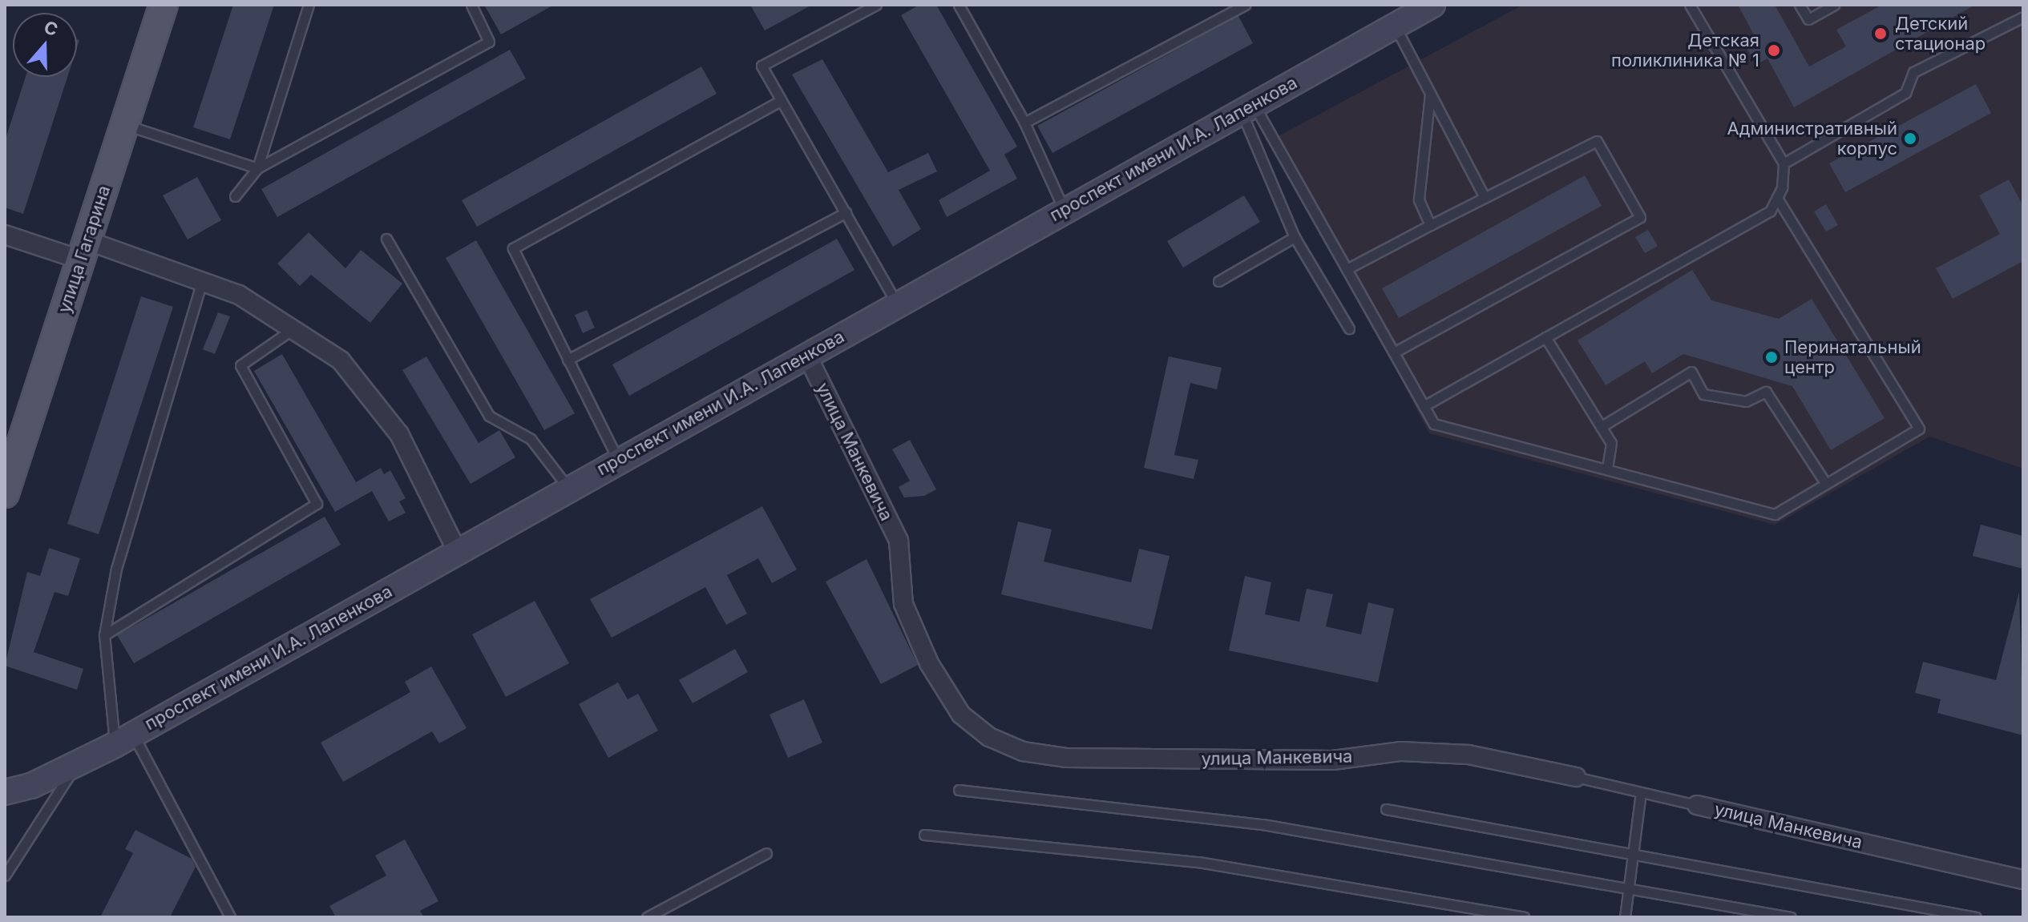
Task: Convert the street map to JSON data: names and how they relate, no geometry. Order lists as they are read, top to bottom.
{
  "streets": {
    "main road": ["проспект имени И.А. Лапенкова", "улица Гагарина"],
    "street": ["улица Манкевича"]
  },
  "crossings": [
    ["проспект имени И.А. Лапенкова", "улица Манкевича"]
  ],
  "places": [
    "Детский стационар",
    "Детская поликлиника № 1",
    "Административный корпус",
    "Перинатальный центр"
  ],
  "north": "top"
}
